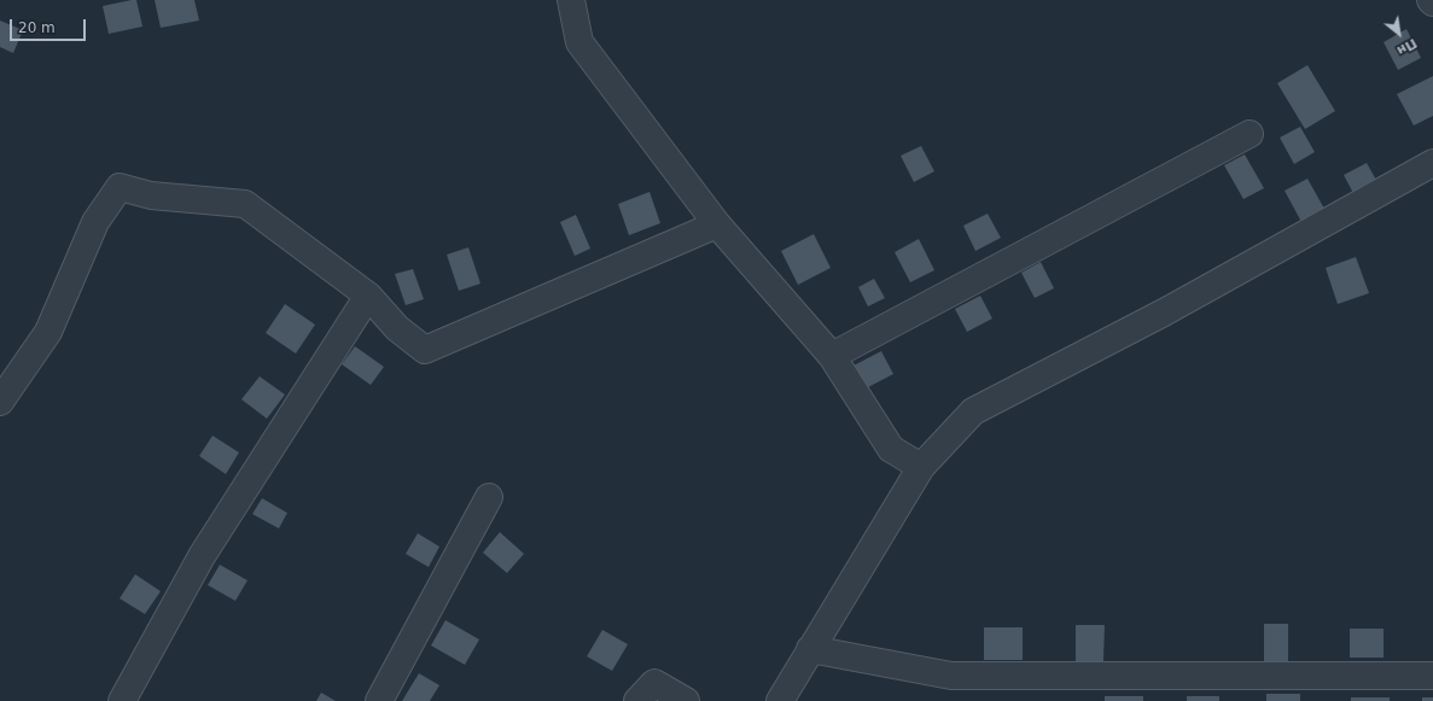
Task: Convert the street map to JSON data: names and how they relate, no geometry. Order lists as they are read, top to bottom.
{
  "scale_bar": "20 m",
  "north": "bottom right"
}
